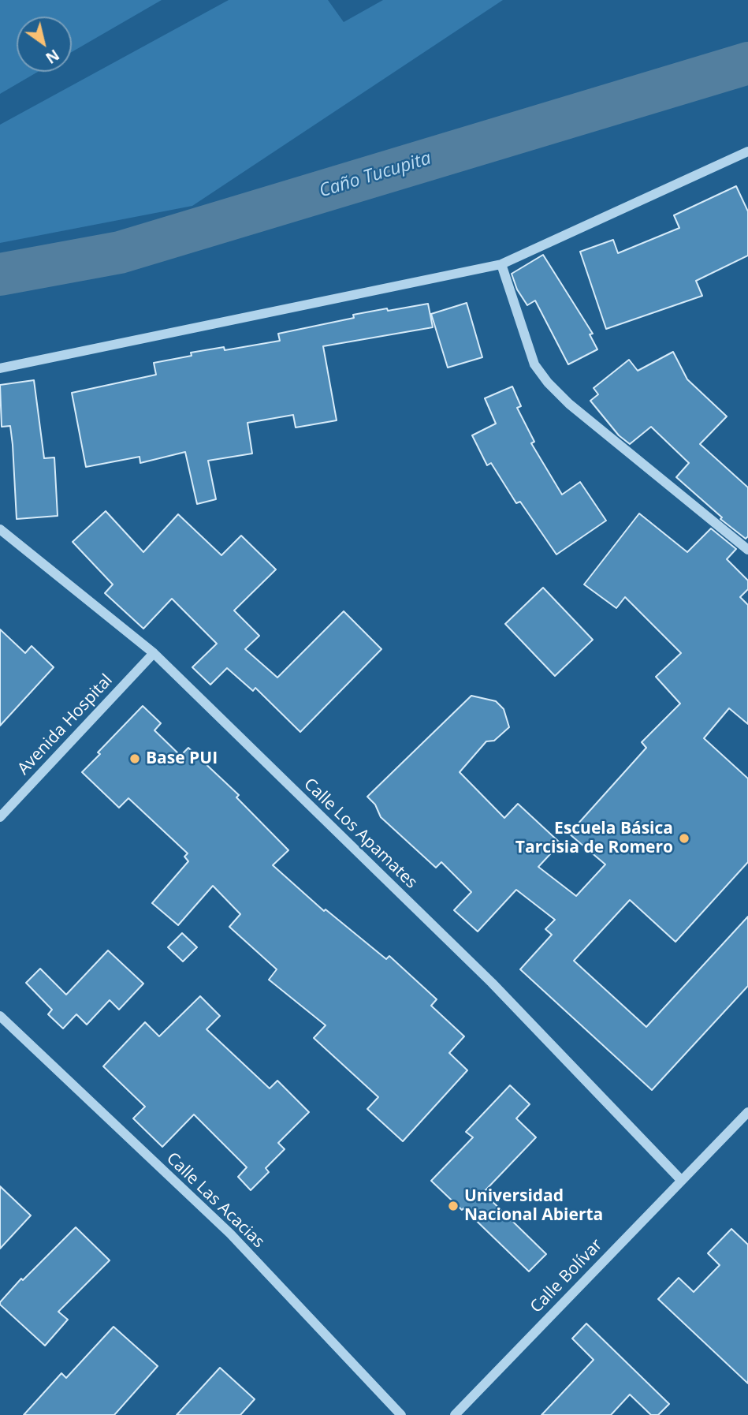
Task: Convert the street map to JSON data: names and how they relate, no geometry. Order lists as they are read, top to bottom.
{
  "streets": {
    "street": [
      "Avenida Hospital",
      "Calle Los Apamates",
      "Calle Las Acacias",
      "Calle Bolívar"
    ]
  },
  "crossings": [
    ["Avenida Hospital", "Calle Los Apamates"],
    ["Calle Los Apamates", "Calle Bolívar"]
  ],
  "water": ["Caño Tucupita"],
  "places": ["Base PUI", "Escuela Básica Tarcisia de Romero", "Universidad Nacional Abierta"],
  "north": "bottom right"
}
